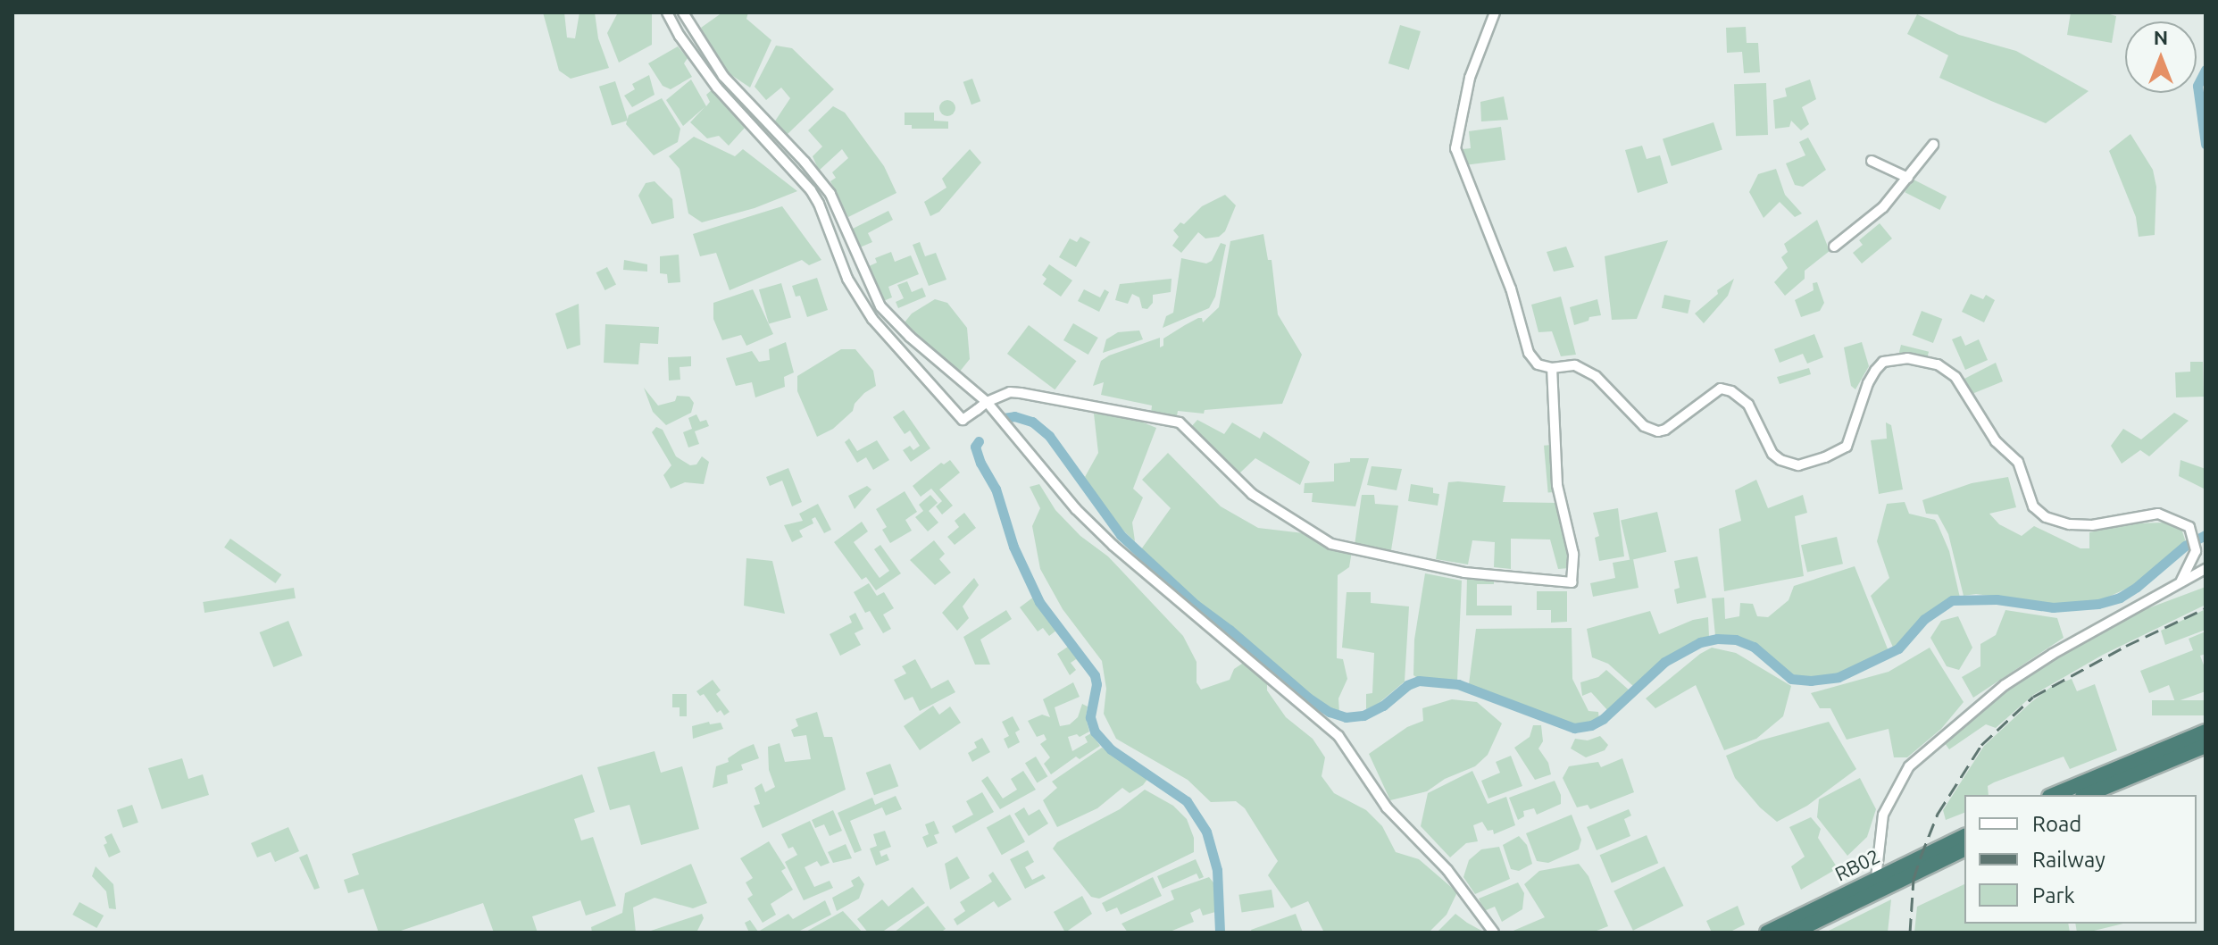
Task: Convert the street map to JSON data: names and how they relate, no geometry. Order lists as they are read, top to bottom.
{
  "streets": {
    "highway": ["RB02"]
  },
  "legend": ["Road", "Railway", "Park"],
  "north": "top"
}
